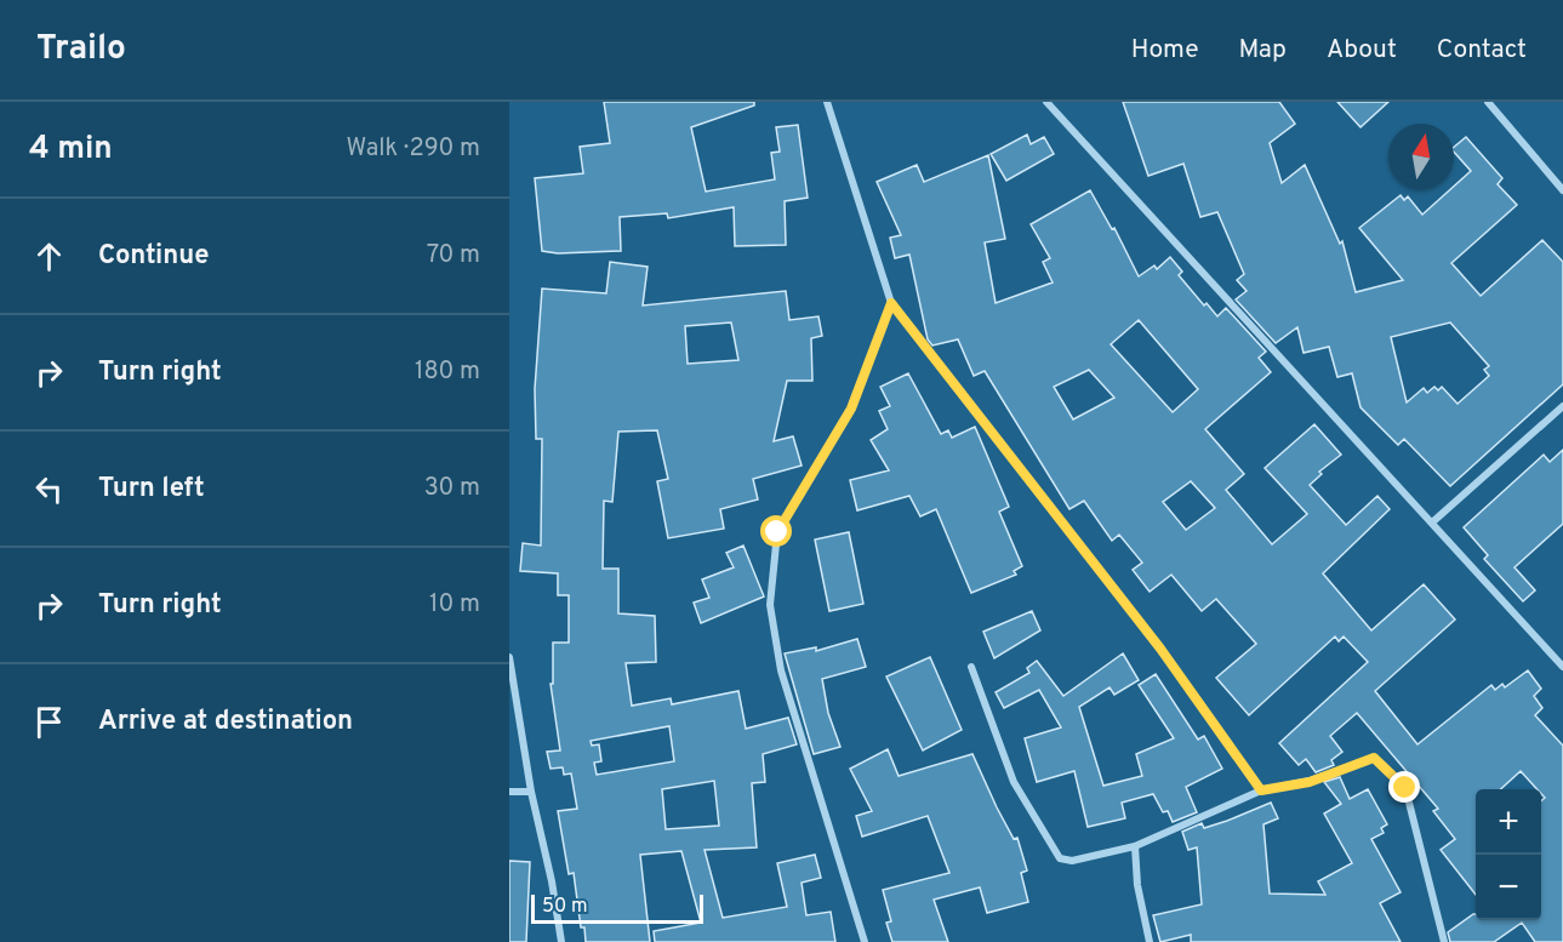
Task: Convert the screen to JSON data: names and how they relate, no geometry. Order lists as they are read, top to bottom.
{
  "scale_bar": "50 m",
  "north": "top",
  "page": {
    "header": "Trailo",
    "nav": [
      "Home",
      "Map",
      "About",
      "Contact"
    ],
    "heading": ["4 min", "Walk · 290 m"],
    "list": [
      ["Continue", "70 m"],
      ["Turn right", "180 m"],
      ["Turn left", "30 m"],
      ["Turn right", "10 m"],
      "Arrive at destination"
    ],
    "map_buttons": ["+", "−"],
    "scale": "50 m"
  }
}
